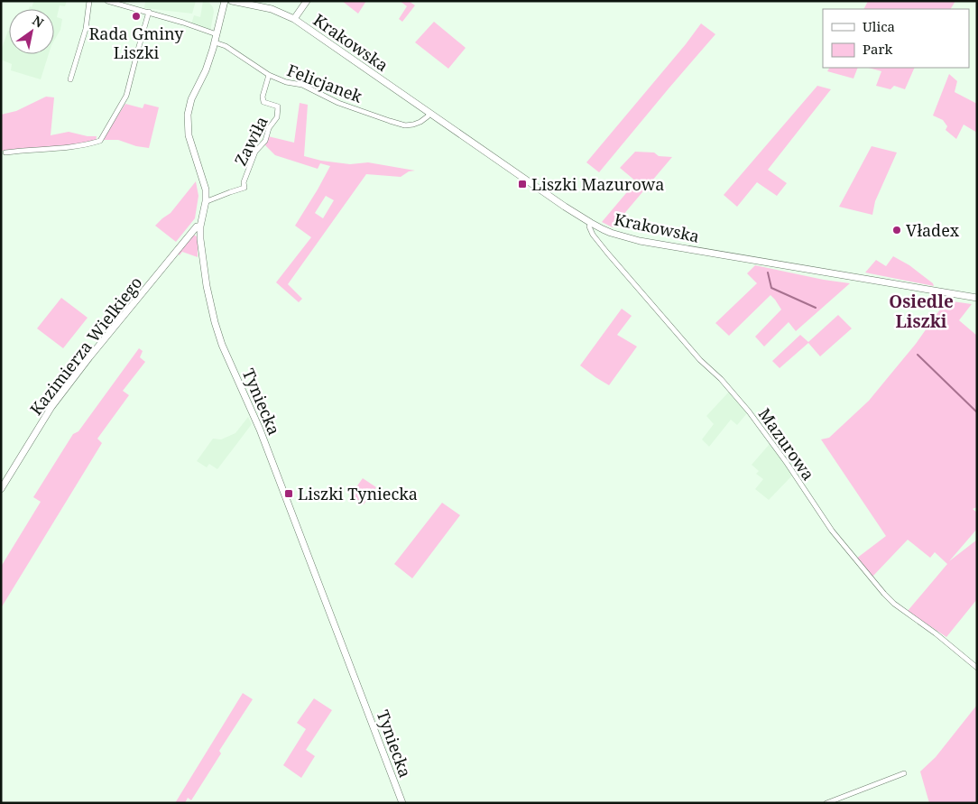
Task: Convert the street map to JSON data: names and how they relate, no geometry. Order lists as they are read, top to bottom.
{
  "streets": {
    "street": [
      "Krakowska",
      "Felicjanek",
      "Zawiła",
      "Kazimierza Wielkiego",
      "Tyniecka",
      "Mazurowa"
    ]
  },
  "crossings": [
    ["Krakowska", "Felicjanek"],
    ["Krakowska", "Mazurowa"],
    ["Felicjanek", "Zawiła"],
    ["Felicjanek", "Tyniecka"],
    ["Zawiła", "Tyniecka"],
    ["Kazimierza Wielkiego", "Tyniecka"]
  ],
  "districts": ["Osiedle Liszki"],
  "places": {
    "other": ["Rada Gminy Liszki", "Vładex"],
    "transit": ["Liszki Mazurowa", "Liszki Tyniecka"]
  },
  "legend": ["Ulica", "Park"],
  "north": "top right"
}
